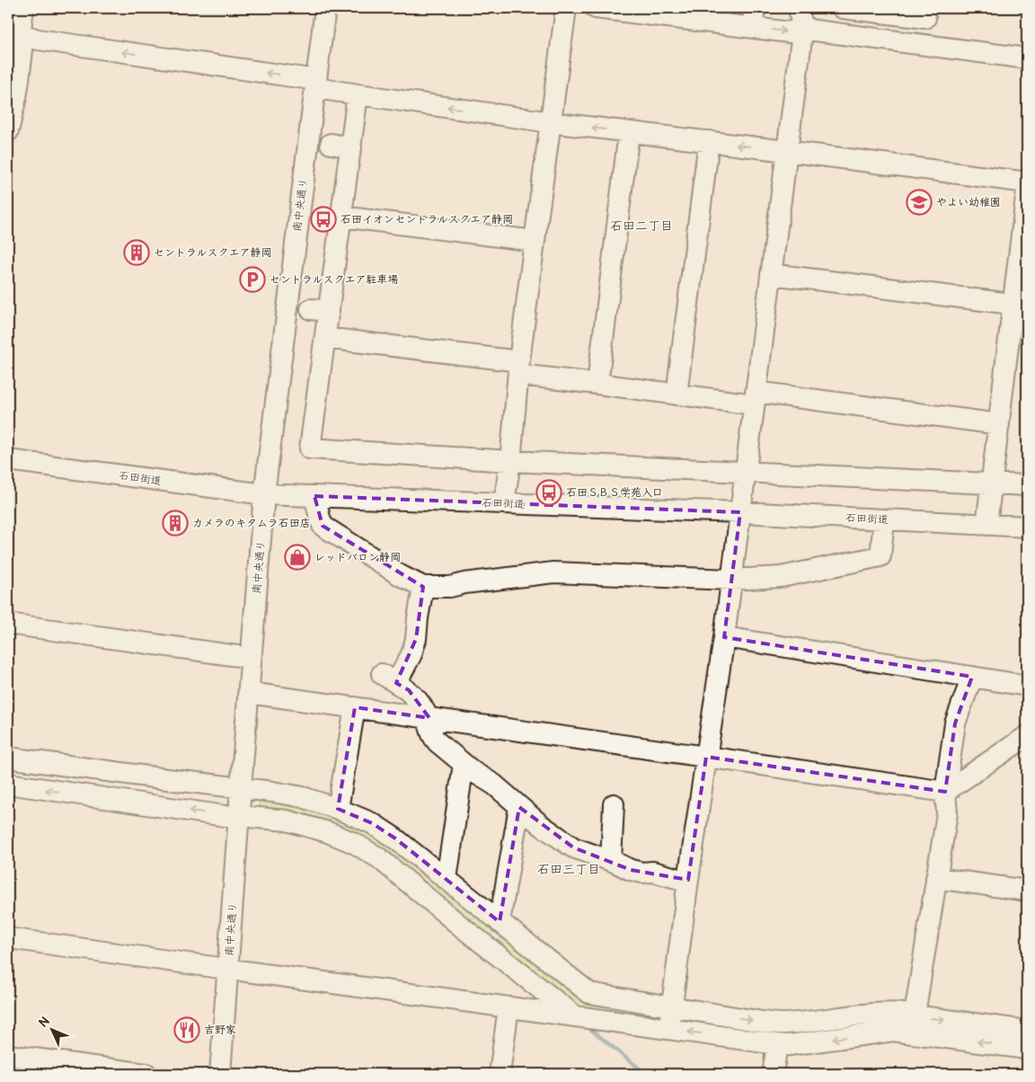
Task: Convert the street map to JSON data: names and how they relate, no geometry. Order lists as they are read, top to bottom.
{
  "streets": {
    "street": ["南中央通り", "石田街道"]
  },
  "crossings": [
    ["南中央通り", "石田街道"]
  ],
  "districts": ["石田二丁目", "石田三丁目"],
  "places": {
    "school or university": ["やよい幼稚園"],
    "bus stop": ["石田イオンセントラルスクエア静岡", "石田ＳＢＳ学苑入口"],
    "building": ["セントラルスクエア静岡", "カメラのキタムラ石田店"],
    "parking": ["セントラルスクエア駐車場"],
    "shop": ["レッドバロン静岡"],
    "restaurant": ["吉野家"]
  },
  "north": "top left"
}
